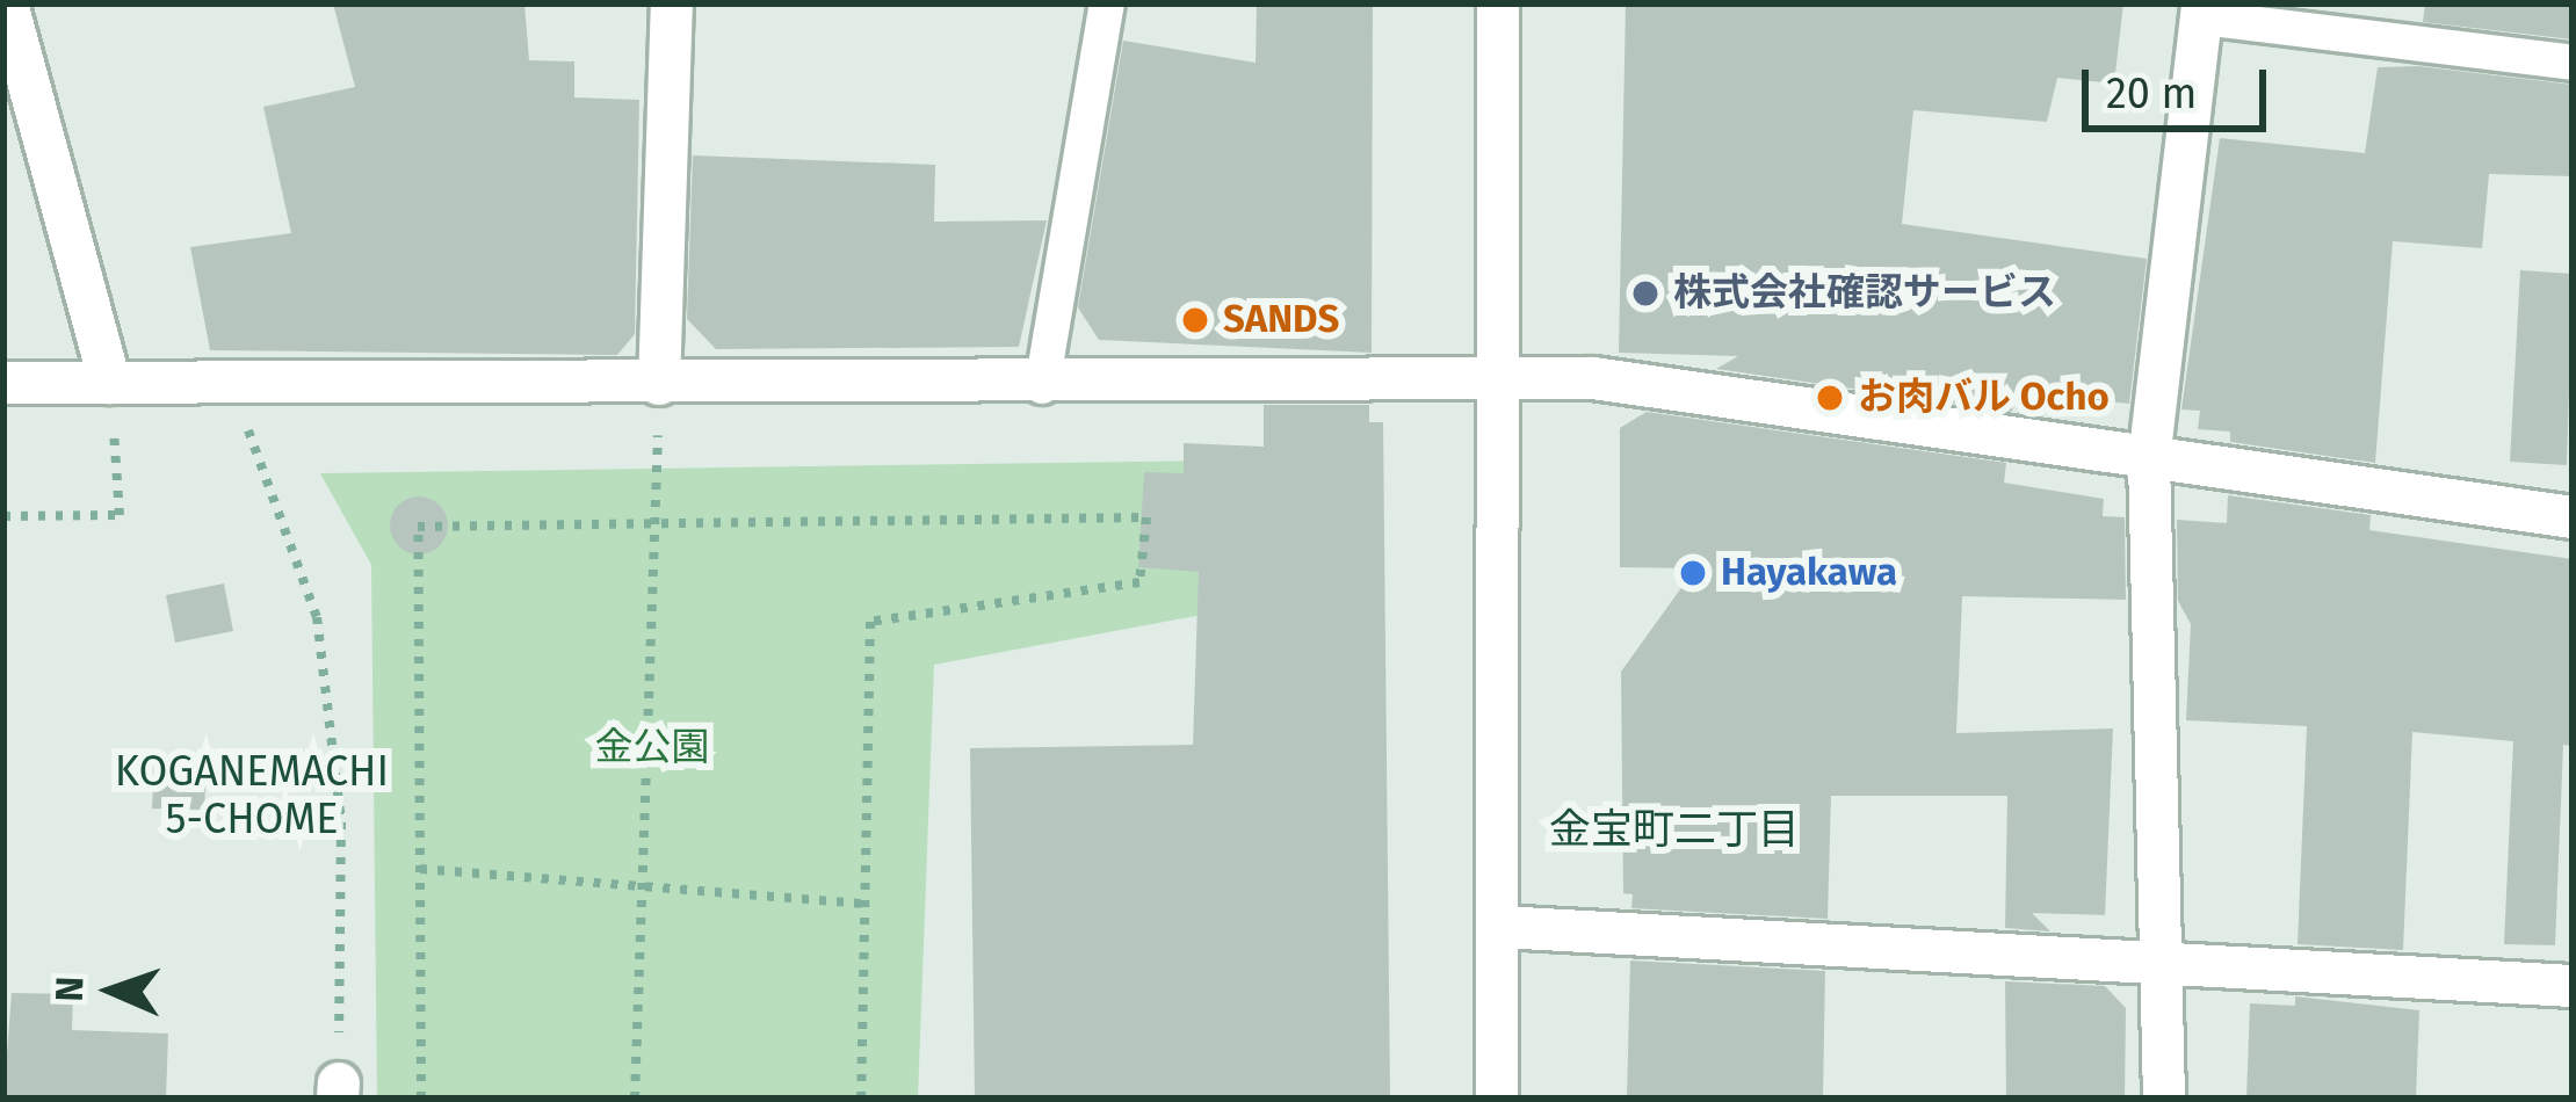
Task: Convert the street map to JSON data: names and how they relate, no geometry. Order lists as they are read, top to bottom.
{
  "districts": ["KOGANEMACHI 5-CHOME", "金宝町二丁目"],
  "parks": ["金公園"],
  "places": [
    "株式会社確認サービス",
    "SANDS",
    "お肉バル Ocho",
    "Hayakawa"
  ],
  "scale_bar": "20 m",
  "north": "left"
}
